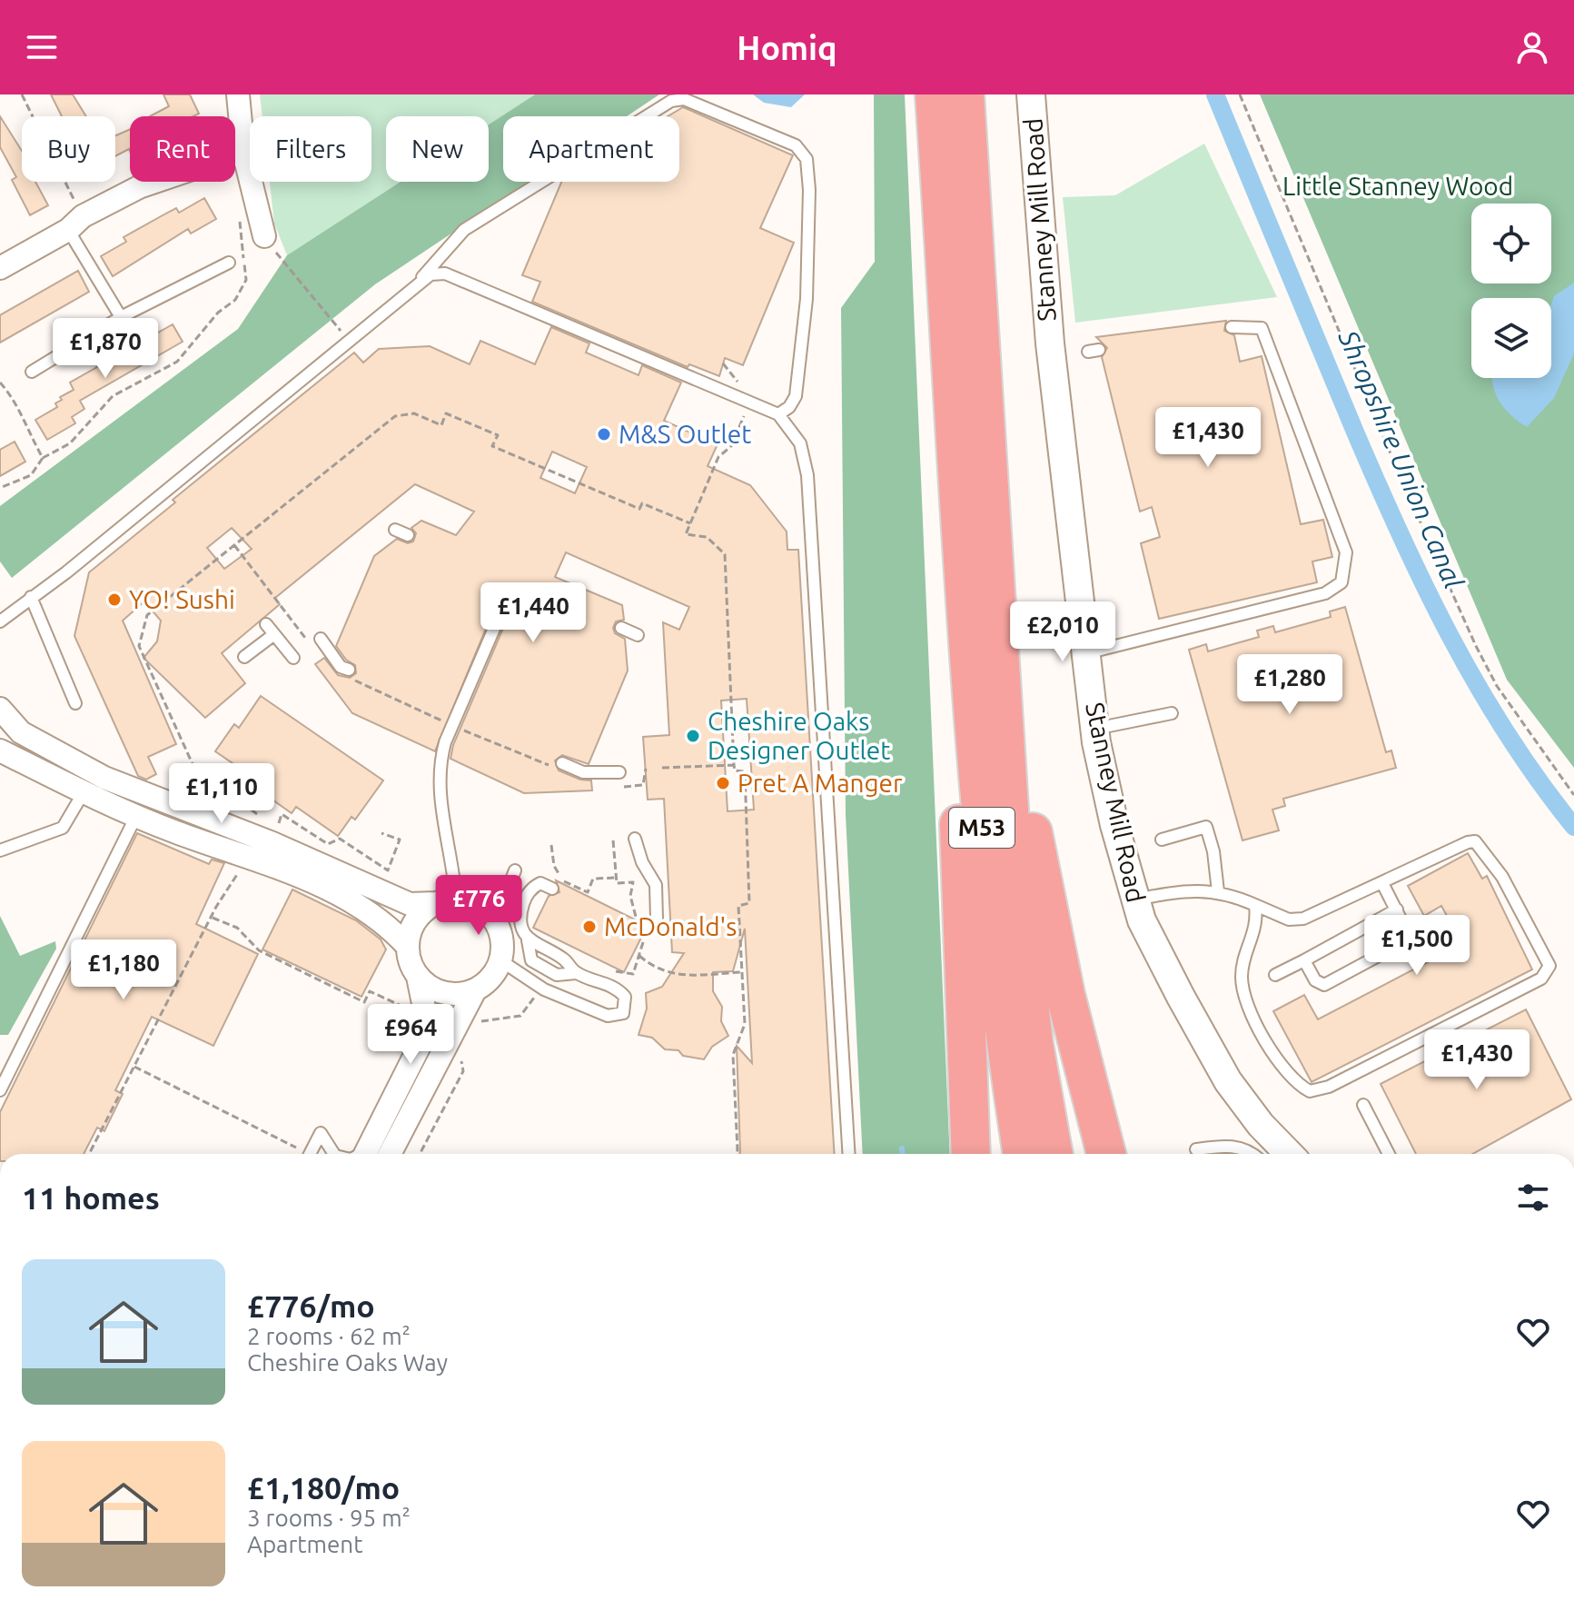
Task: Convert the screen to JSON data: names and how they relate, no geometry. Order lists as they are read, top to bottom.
{
  "streets": {
    "highway": ["M53"],
    "street": ["Stanney Mill Road"]
  },
  "water": ["Shropshire Union Canal"],
  "parks": ["Little Stanney Wood"],
  "places": [
    "M&S Outlet",
    "YO! Sushi",
    "Cheshire Oaks Designer Outlet",
    "Pret A Manger",
    "McDonald's"
  ],
  "page": {
    "header": "Homiq",
    "chip": [
      "Buy",
      "Rent",
      "Filters",
      "New",
      "Apartment"
    ],
    "price": [
      "£1,870",
      "£1,430",
      "£1,440",
      "£2,010",
      "£1,280",
      "£1,110",
      "£776",
      "£1,500",
      "£1,180",
      "£964",
      "£1,430"
    ],
    "heading": "11 homes",
    "list": [
      {
        "name": "£776/mo",
        "note": "2 rooms · 62 m² · Cheshire Oaks Way"
      },
      {
        "name": "£1,180/mo",
        "note": "3 rooms · 95 m² · Apartment"
      }
    ]
  }
}
